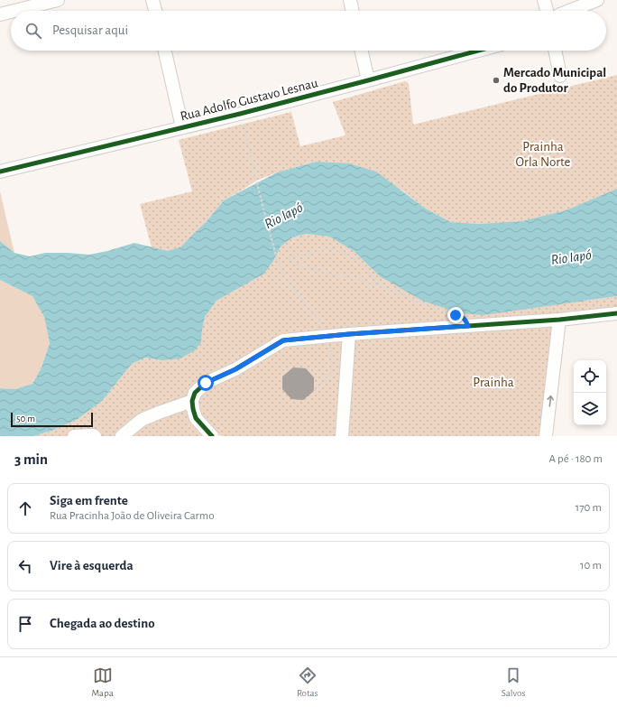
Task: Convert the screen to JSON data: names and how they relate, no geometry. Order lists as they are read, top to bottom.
{
  "streets": {
    "street": ["Rua Adolfo Gustavo Lesnau"]
  },
  "water": ["Rio Iapó"],
  "parks": ["Prainha Orla Norte", "Prainha"],
  "places": ["Mercado Municipal do Produtor"],
  "scale_bar": "50 m",
  "page": {
    "search": "Pesquisar aqui",
    "scale": "50 m",
    "heading": ["3 min", "A pé · 180 m"],
    "list": [
      ["Siga em frente", "Rua Pracinha João de Oliveira Carmo", "170 m"],
      ["Vire à esquerda", "10 m"],
      "Chegada ao destino"
    ],
    "nav": ["Mapa", "Rotas", "Salvos"]
  }
}
